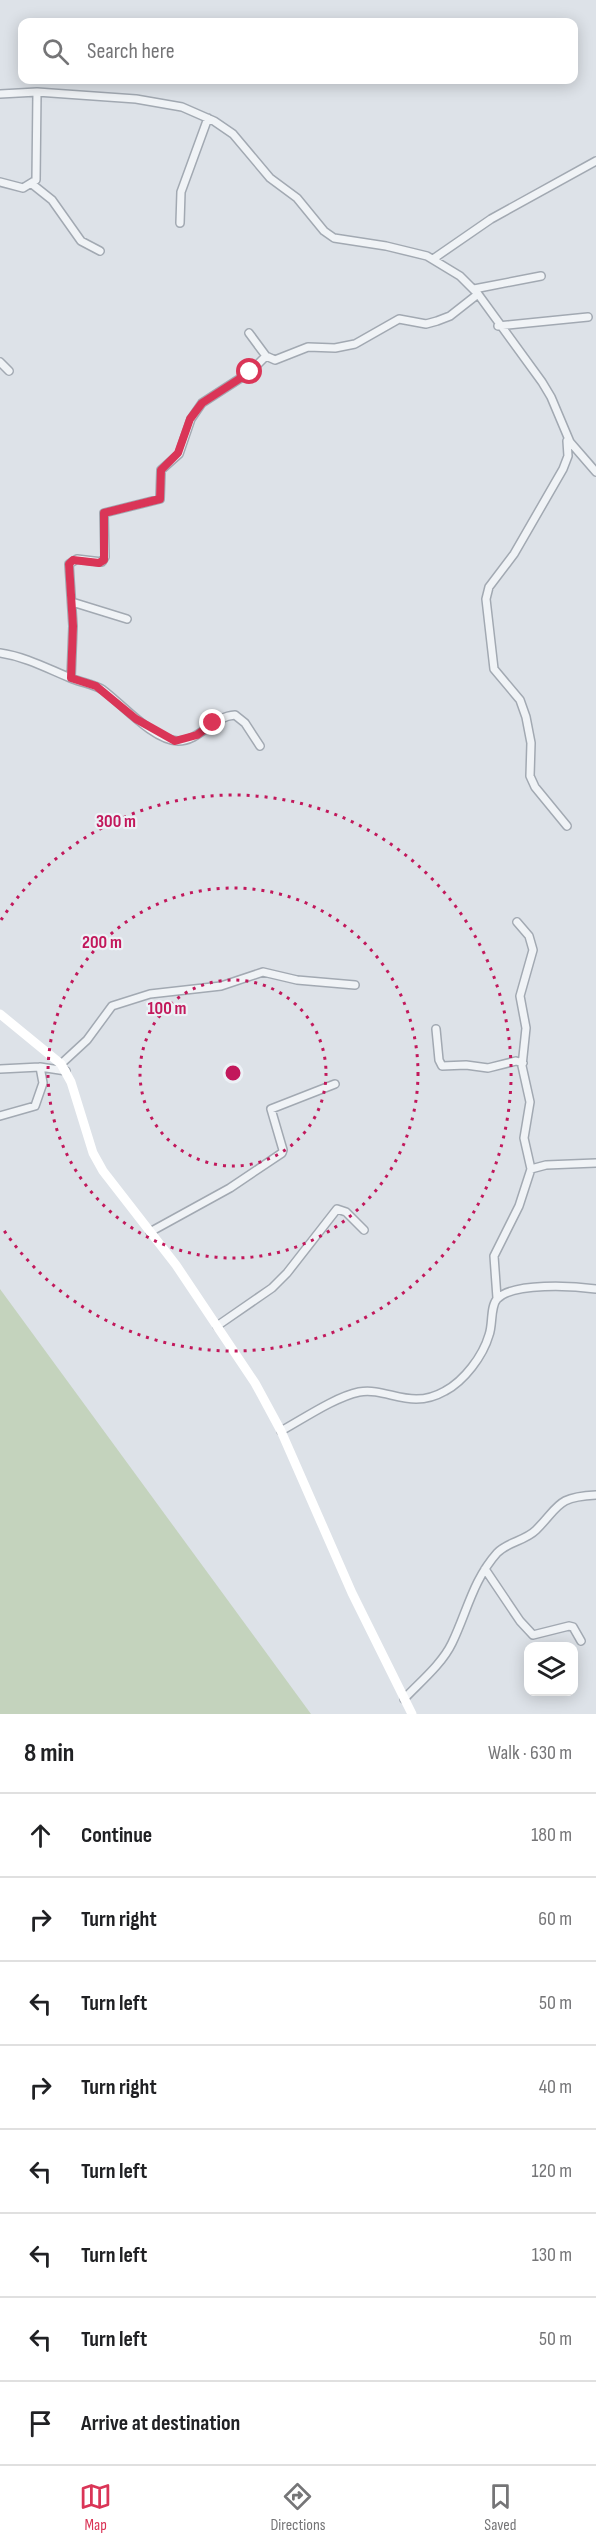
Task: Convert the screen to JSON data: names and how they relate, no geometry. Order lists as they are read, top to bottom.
{
  "page": {
    "search": "Search here",
    "heading": ["8 min", "Walk · 630 m"],
    "list": [
      ["Continue", "180 m"],
      ["Turn right", "60 m"],
      ["Turn left", "50 m"],
      ["Turn right", "40 m"],
      ["Turn left", "120 m"],
      ["Turn left", "130 m"],
      ["Turn left", "50 m"],
      "Arrive at destination"
    ],
    "nav": ["Map", "Directions", "Saved"]
  },
  "rings": ["300 m", "200 m", "100 m"]
}
